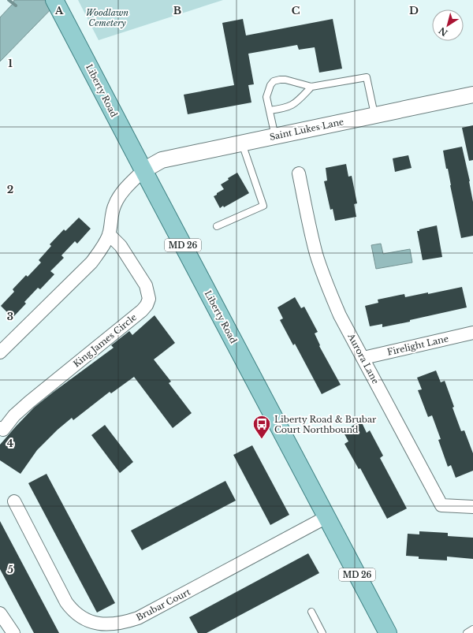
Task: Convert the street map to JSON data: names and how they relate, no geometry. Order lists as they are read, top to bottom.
{
  "streets": {
    "main road": ["Liberty Road", "MD 26"],
    "street": [
      "Saint Lukes Lane",
      "King James Circle",
      "Firelight Lane",
      "Aurora Lane",
      "Brubar Court"
    ]
  },
  "crossings": [
    ["Liberty Road", "Saint Lukes Lane"],
    ["Liberty Road", "Brubar Court"],
    ["Firelight Lane", "Aurora Lane"]
  ],
  "parks": ["Woodlawn Cemetery"],
  "places": {
    "bus stop": ["Liberty Road & Brubar Court Northbound"]
  },
  "north": "bottom left",
  "grid": {
    "columns": [
      "A",
      "B",
      "C",
      "D"
    ],
    "rows": [
      "1",
      "2",
      "3",
      "4",
      "5"
    ]
  }
}
